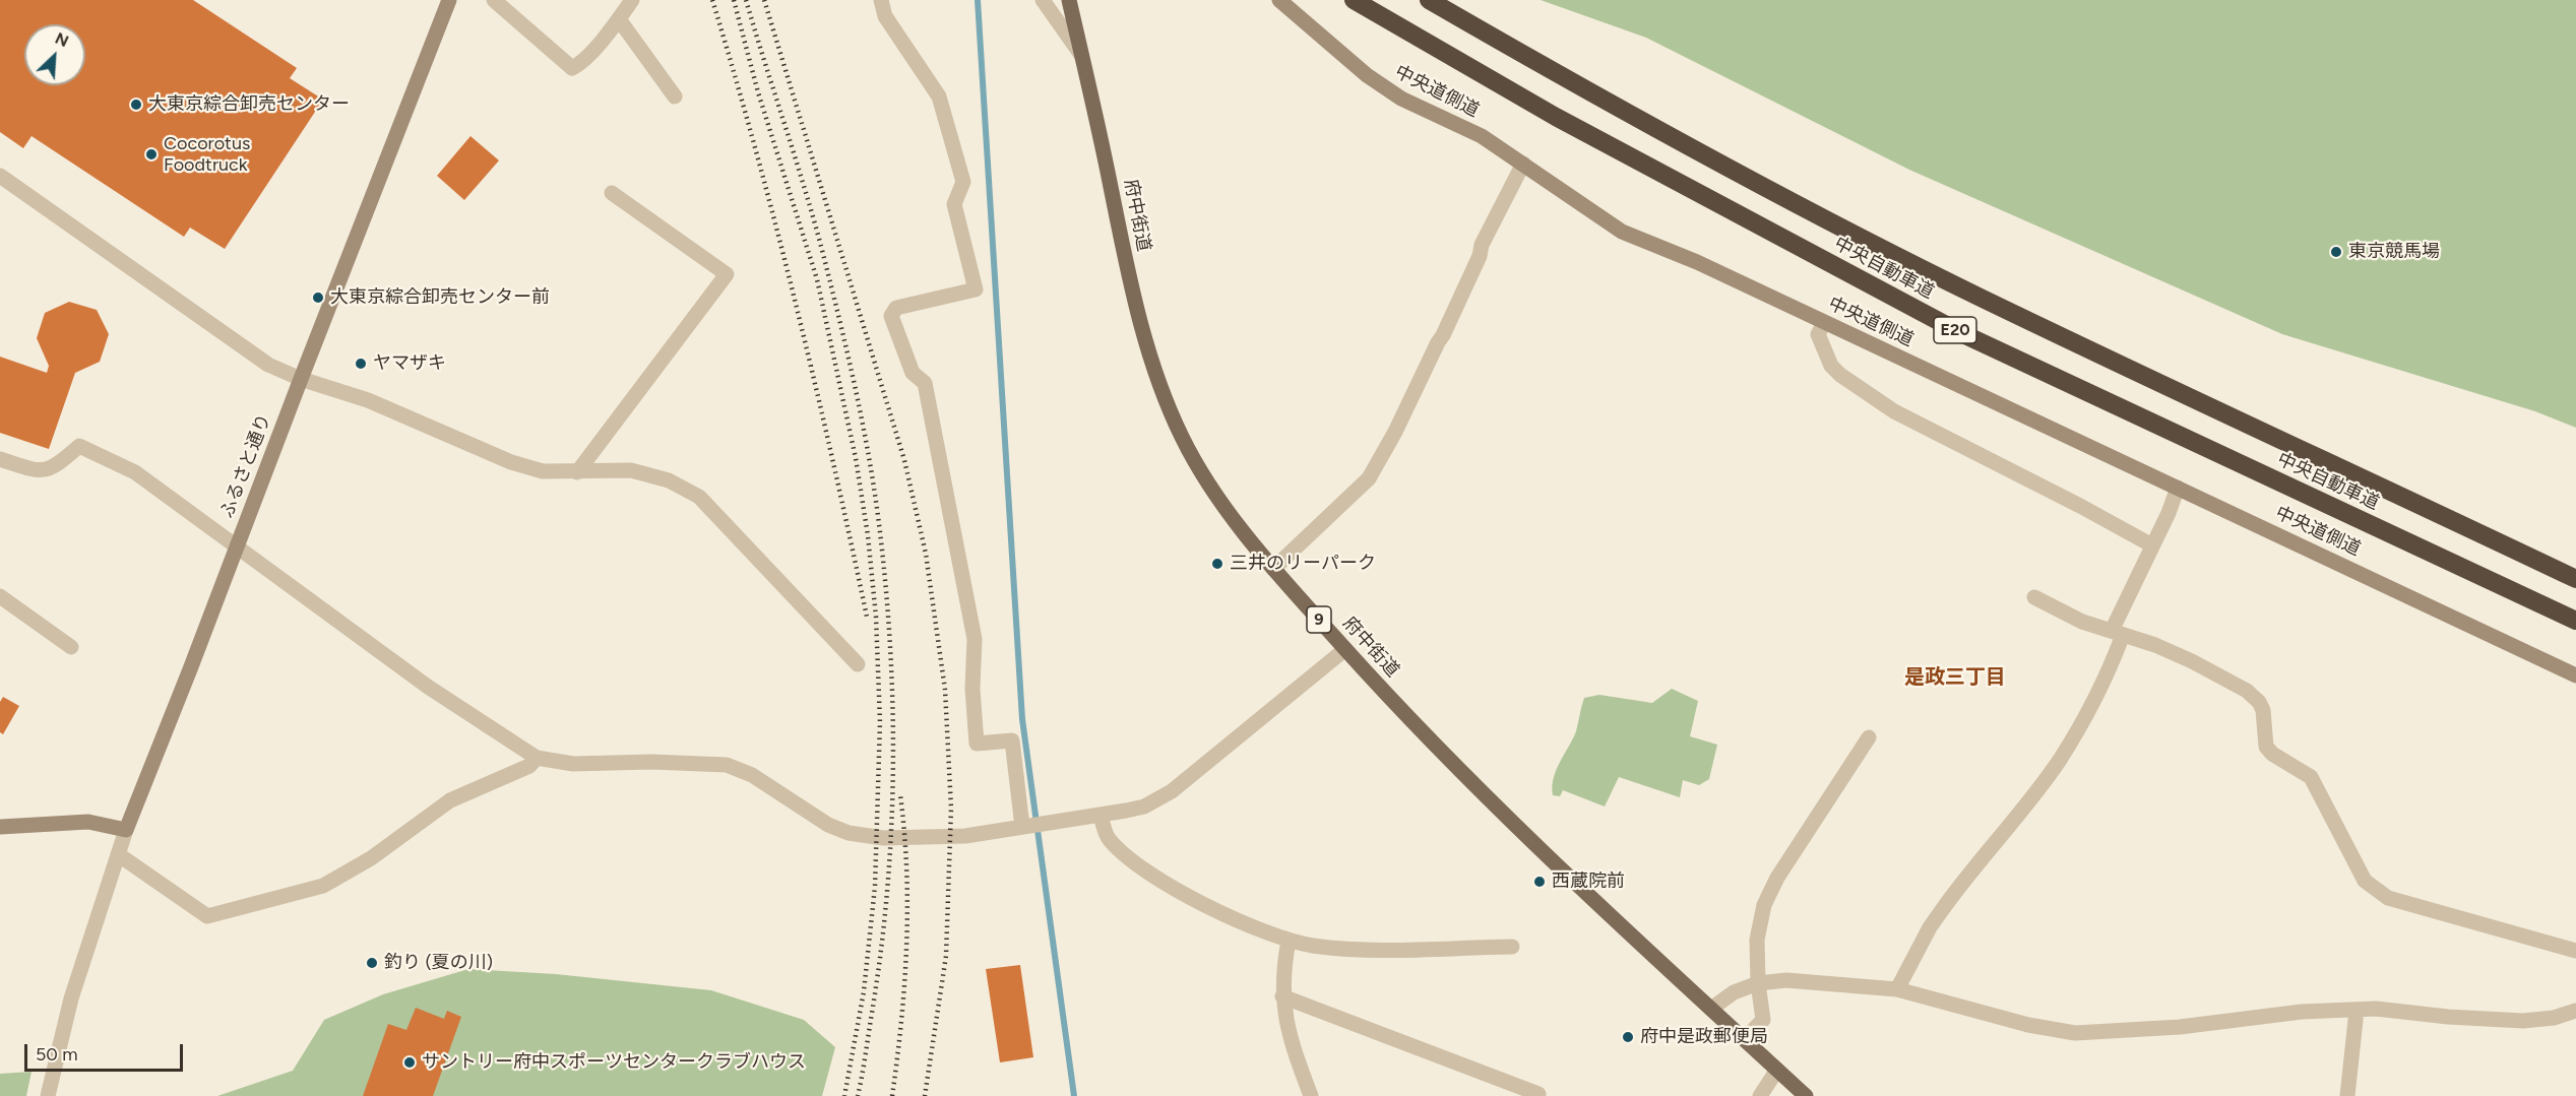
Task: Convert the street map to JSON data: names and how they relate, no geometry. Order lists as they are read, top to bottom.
{
  "streets": {
    "highway": ["中央自動車道", "E20"],
    "main road": ["府中街道", "9"],
    "street": ["中央道側道", "ふるさと通り"]
  },
  "districts": ["是政三丁目"],
  "places": [
    "大東京綜合卸売センター",
    "Cocorotus Foodtruck",
    "東京競馬場",
    "大東京綜合卸売センター前",
    "ヤマザキ",
    "三井のリーパーク",
    "西蔵院前",
    "釣り (夏の川)",
    "府中是政郵便局",
    "サントリー府中スポーツセンタークラブハウス"
  ],
  "scale_bar": "50 m",
  "north": "top right"
}
